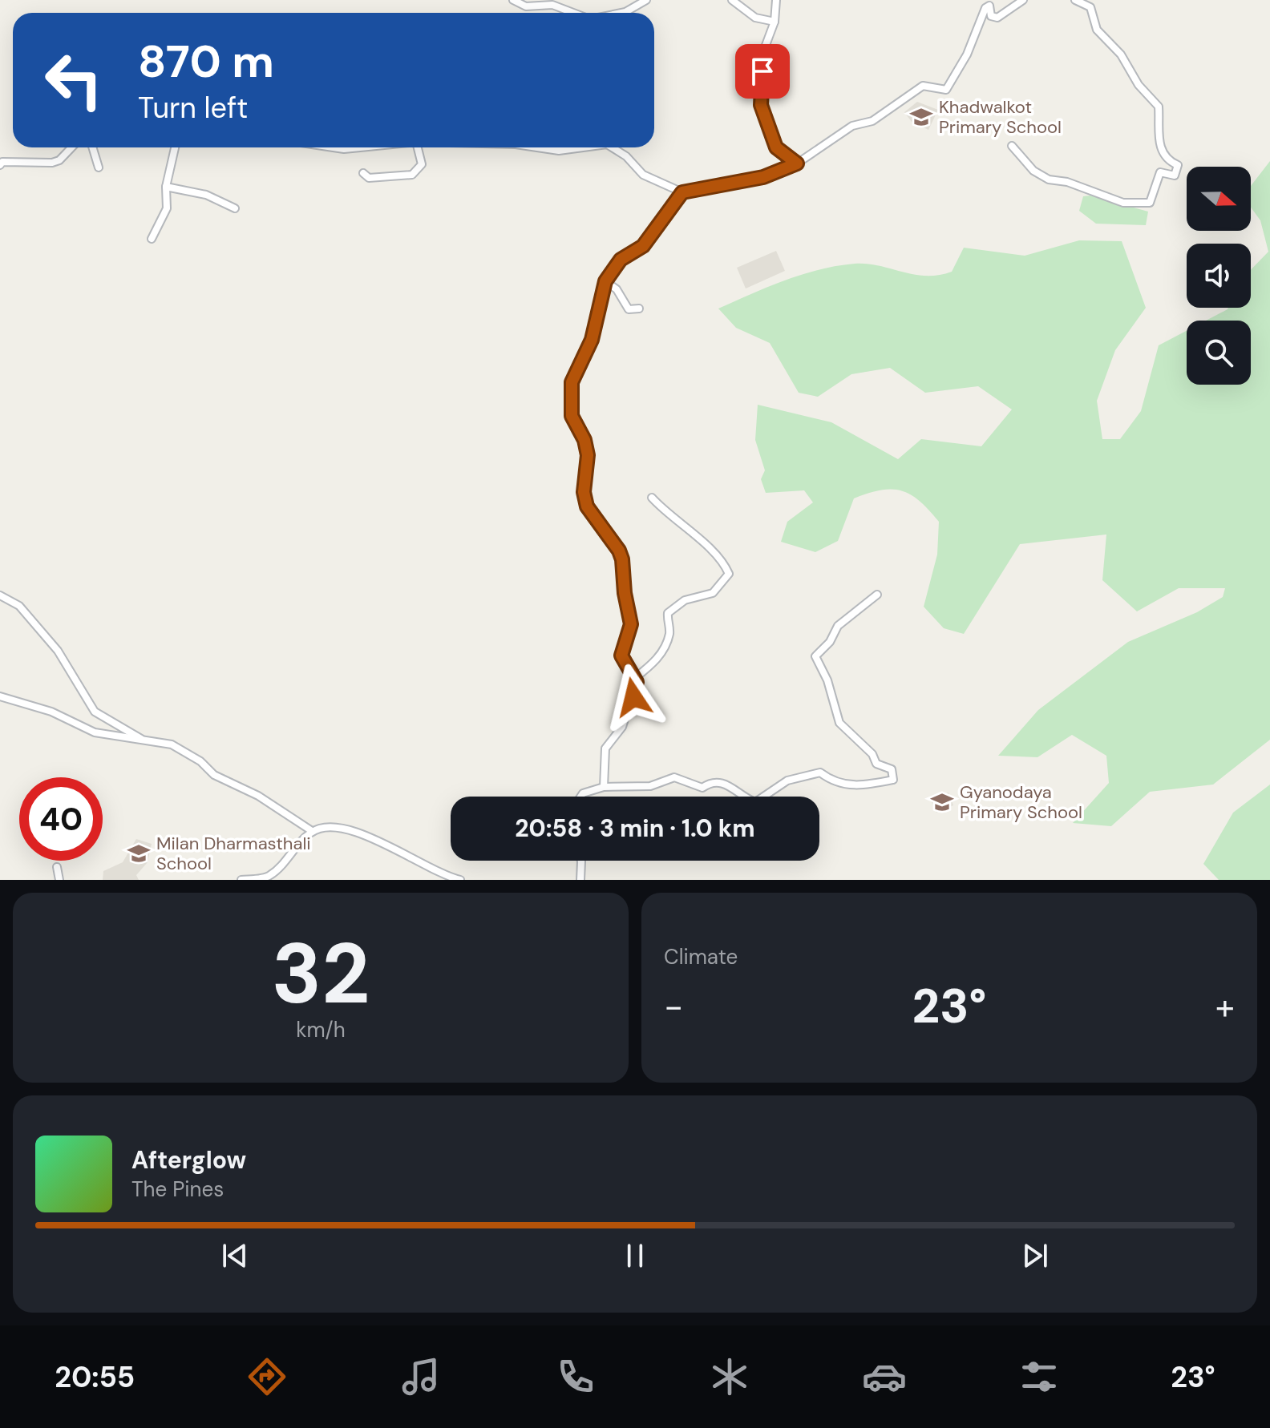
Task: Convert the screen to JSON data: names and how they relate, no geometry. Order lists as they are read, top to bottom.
{
  "places": {
    "school or university": ["Khadwalkot Primary School", "Gyanodaya Primary School", "Milan Dharmasthali School"]
  },
  "north": "right",
  "page": {
    "turn": ["870 m", "Turn left"],
    "limit": "40",
    "trip": "20:58 · 3 min · 1.0 km",
    "tile": [
      ["32", "km/h"],
      "Climate"
    ],
    "heat": ["−", "23°", "+"],
    "song": ["Afterglow", "The Pines"],
    "tabs": ["20:55", "23°"]
  }
}
